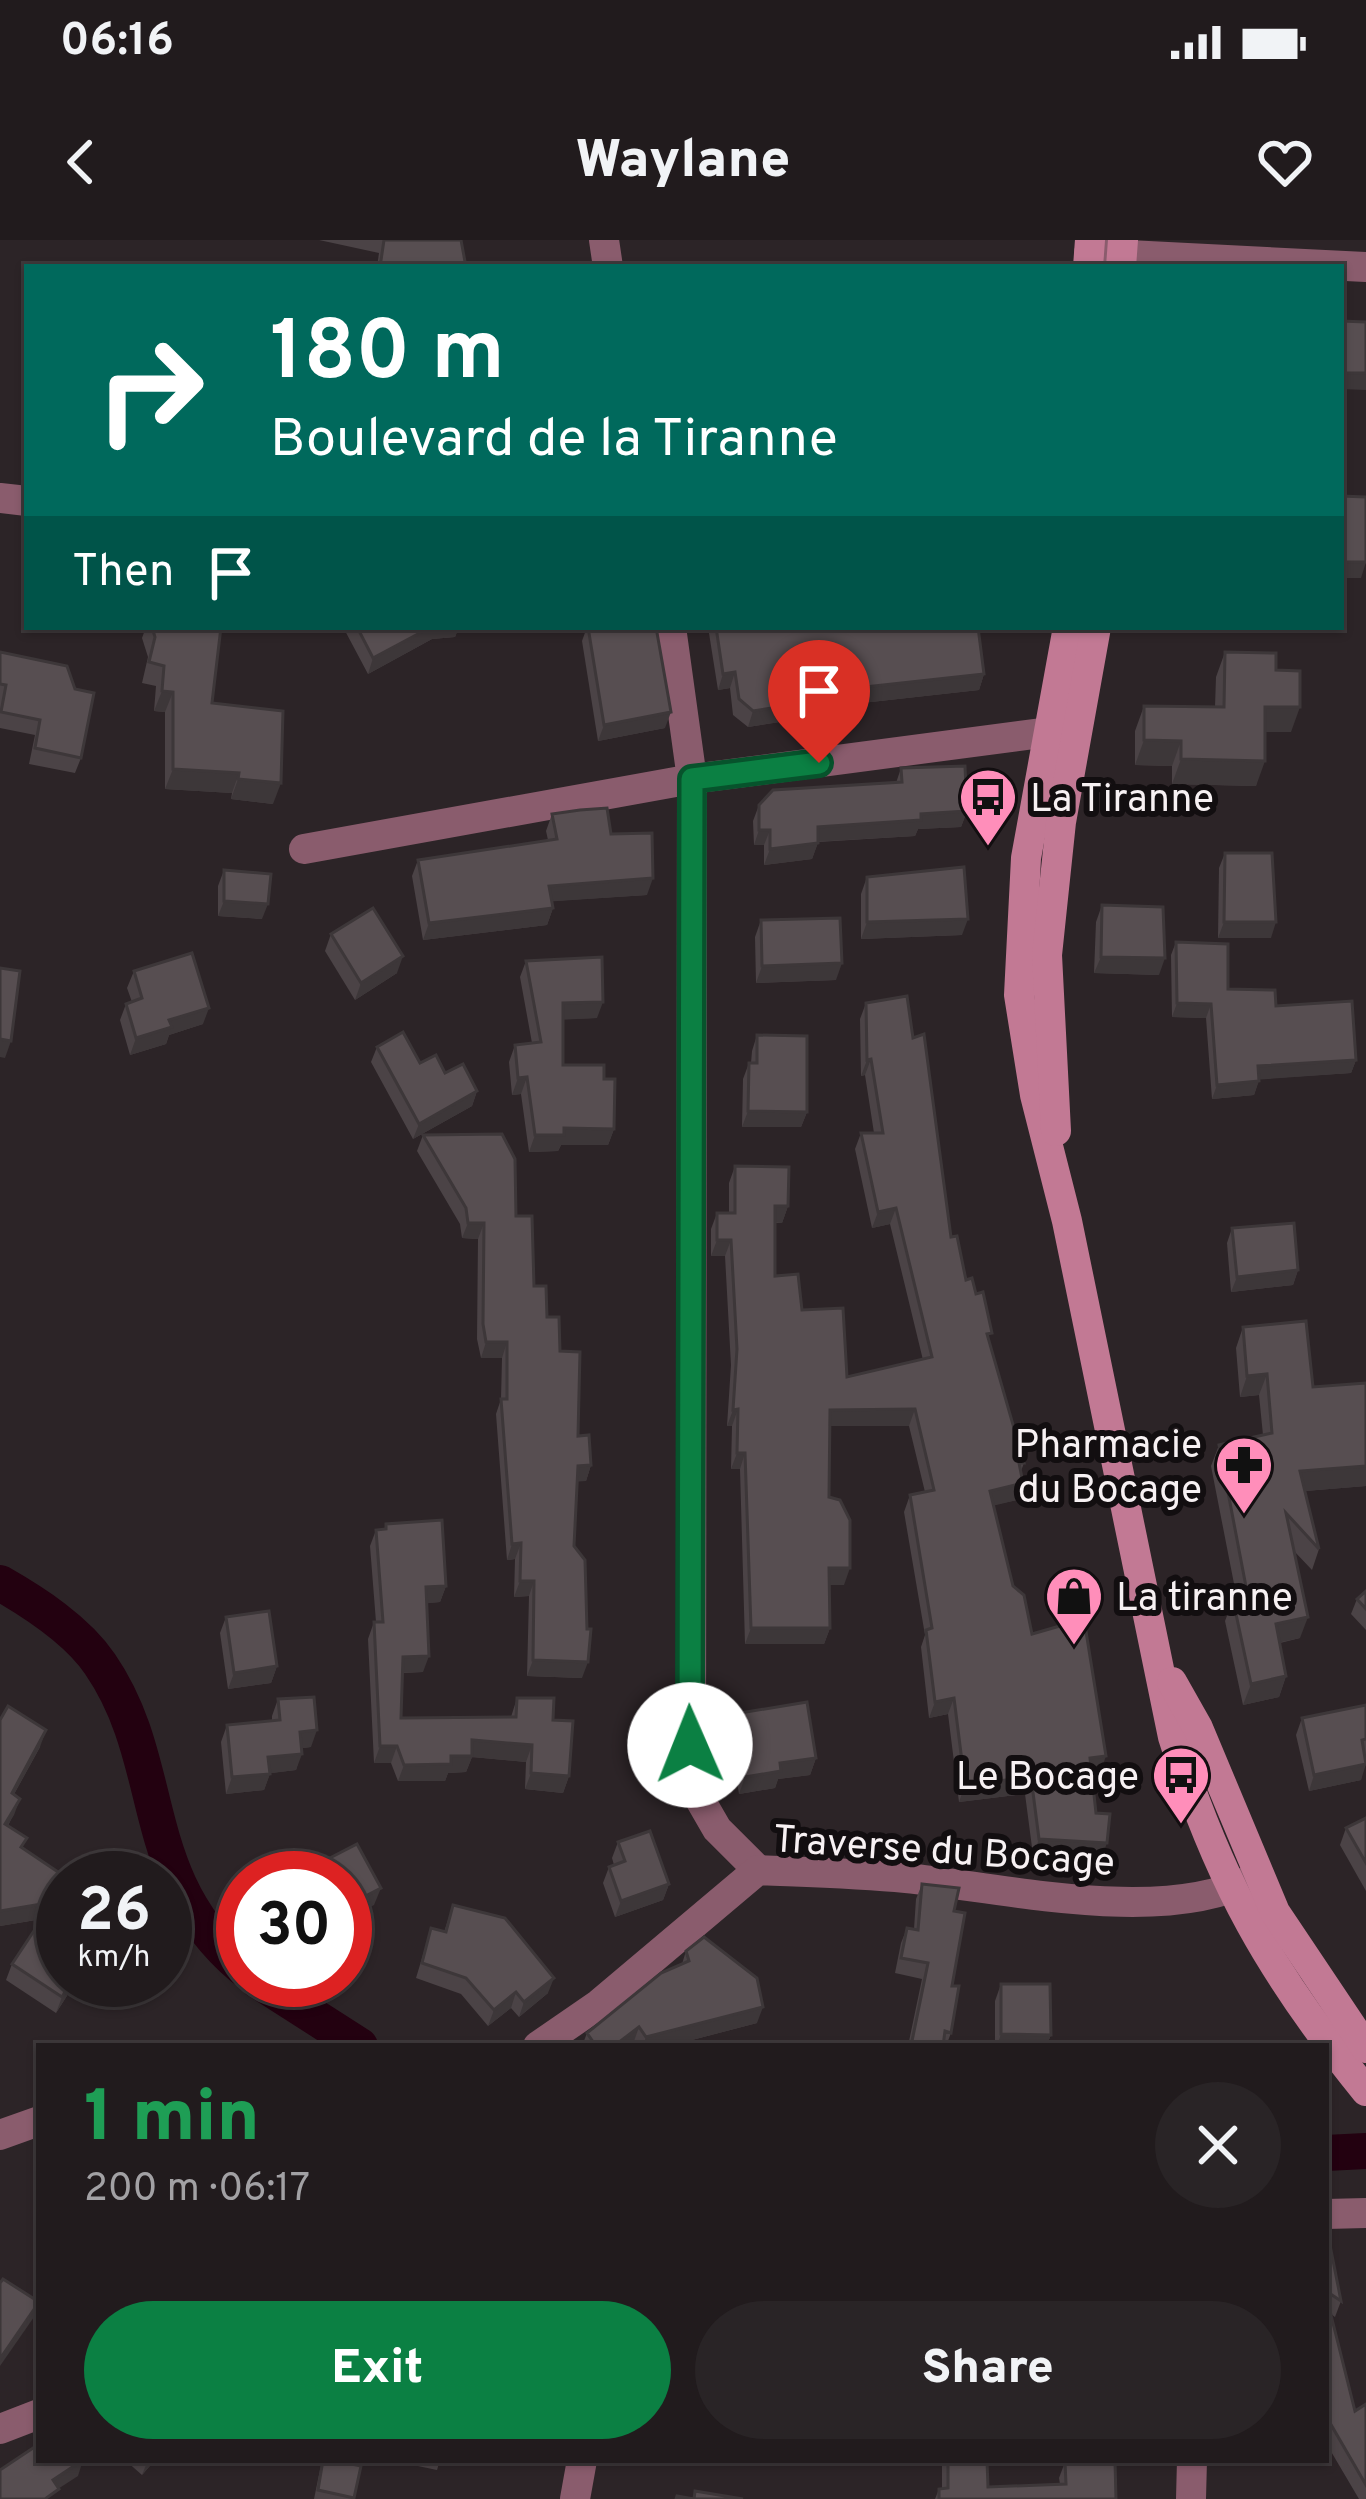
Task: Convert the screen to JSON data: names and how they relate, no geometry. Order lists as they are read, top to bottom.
{
  "streets": {
    "street": ["Traverse du Bocage"]
  },
  "places": {
    "bus stop": ["La Tiranne", "Le Bocage"],
    "pharmacy": ["Pharmacie du Bocage"],
    "shop": ["La tiranne"]
  },
  "page": {
    "status": "06:16",
    "header": "Waylane",
    "turn": ["180 m", "Boulevard de la Tiranne"],
    "then": "Then",
    "speed": "26 km/h",
    "limit": "30",
    "heading": ["1 min", "200 m · 06:17"],
    "buttons": ["Exit", "Share"]
  }
}
